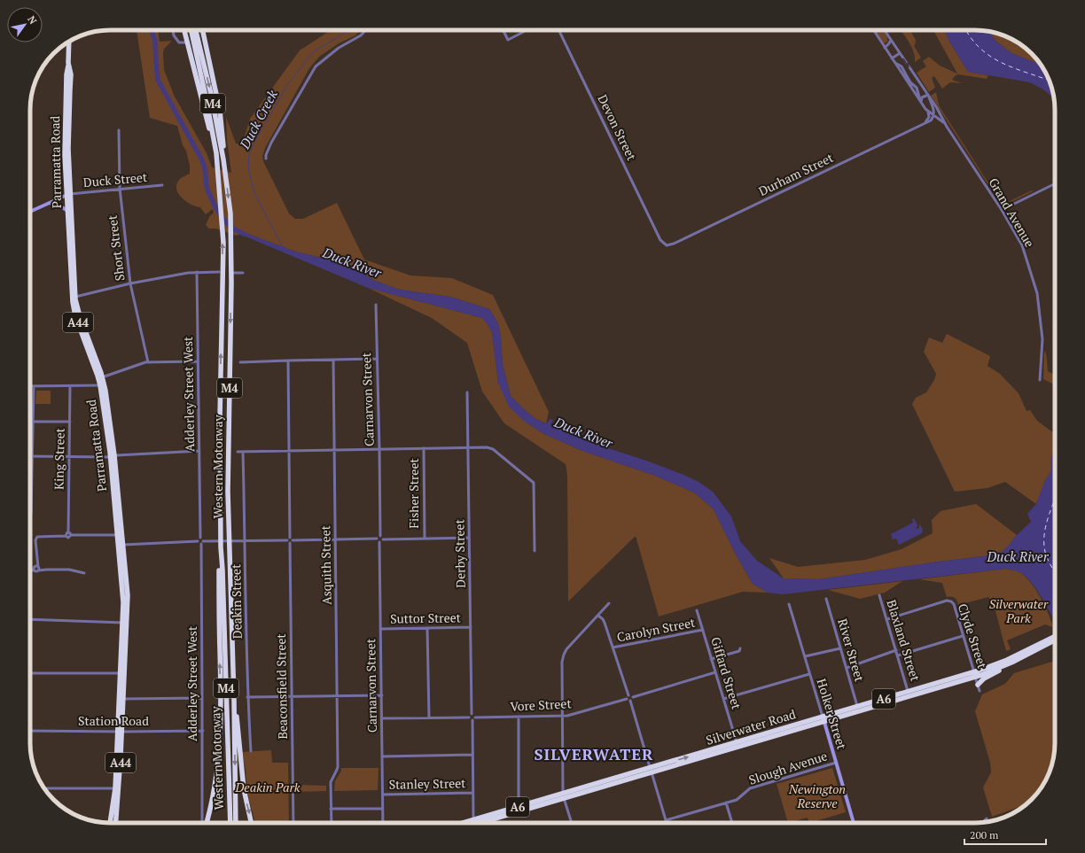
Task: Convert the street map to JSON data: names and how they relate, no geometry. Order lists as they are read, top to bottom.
{
  "streets": {
    "highway": [
      "M4",
      "Parramatta Road",
      "A44",
      "Western Motorway",
      "A6",
      "Silverwater Road"
    ],
    "main road": ["Holker Street"],
    "street": [
      "Devon Street",
      "Durham Street",
      "Duck Street",
      "Grand Avenue",
      "Short Street",
      "Adderley Street West",
      "Carnarvon Street",
      "King Street",
      "Fisher Street",
      "Derby Street",
      "Asquith Street",
      "Deakin Street",
      "Suttor Street",
      "Carolyn Street",
      "Clyde Street",
      "Blaxland Street",
      "River Street",
      "Giffard Street",
      "Beaconsfield Street",
      "Vore Street",
      "Station Road",
      "Slough Avenue",
      "Stanley Street"
    ]
  },
  "crossings": [
    ["M4", "Western Motorway"],
    ["Devon Street", "Durham Street"],
    ["Parramatta Road", "Duck Street"],
    ["Parramatta Road", "Station Road"],
    ["Duck Street", "Short Street"],
    ["Adderley Street West", "Station Road"],
    ["Carnarvon Street", "Suttor Street"],
    ["Carnarvon Street", "Stanley Street"],
    ["Derby Street", "Suttor Street"],
    ["Derby Street", "Vore Street"],
    ["Carolyn Street", "Giffard Street"],
    ["Clyde Street", "Blaxland Street"],
    ["Clyde Street", "Silverwater Road"],
    ["Blaxland Street", "Silverwater Road"],
    ["River Street", "Silverwater Road"],
    ["Giffard Street", "Silverwater Road"],
    ["Holker Street", "Silverwater Road"],
    ["Holker Street", "Slough Avenue"]
  ],
  "districts": ["SILVERWATER"],
  "water": ["Duck Creek", "Duck River"],
  "parks": ["Silverwater Park", "Deakin Park", "Newington Reserve"],
  "scale_bar": "200 m",
  "north": "top right"
}
